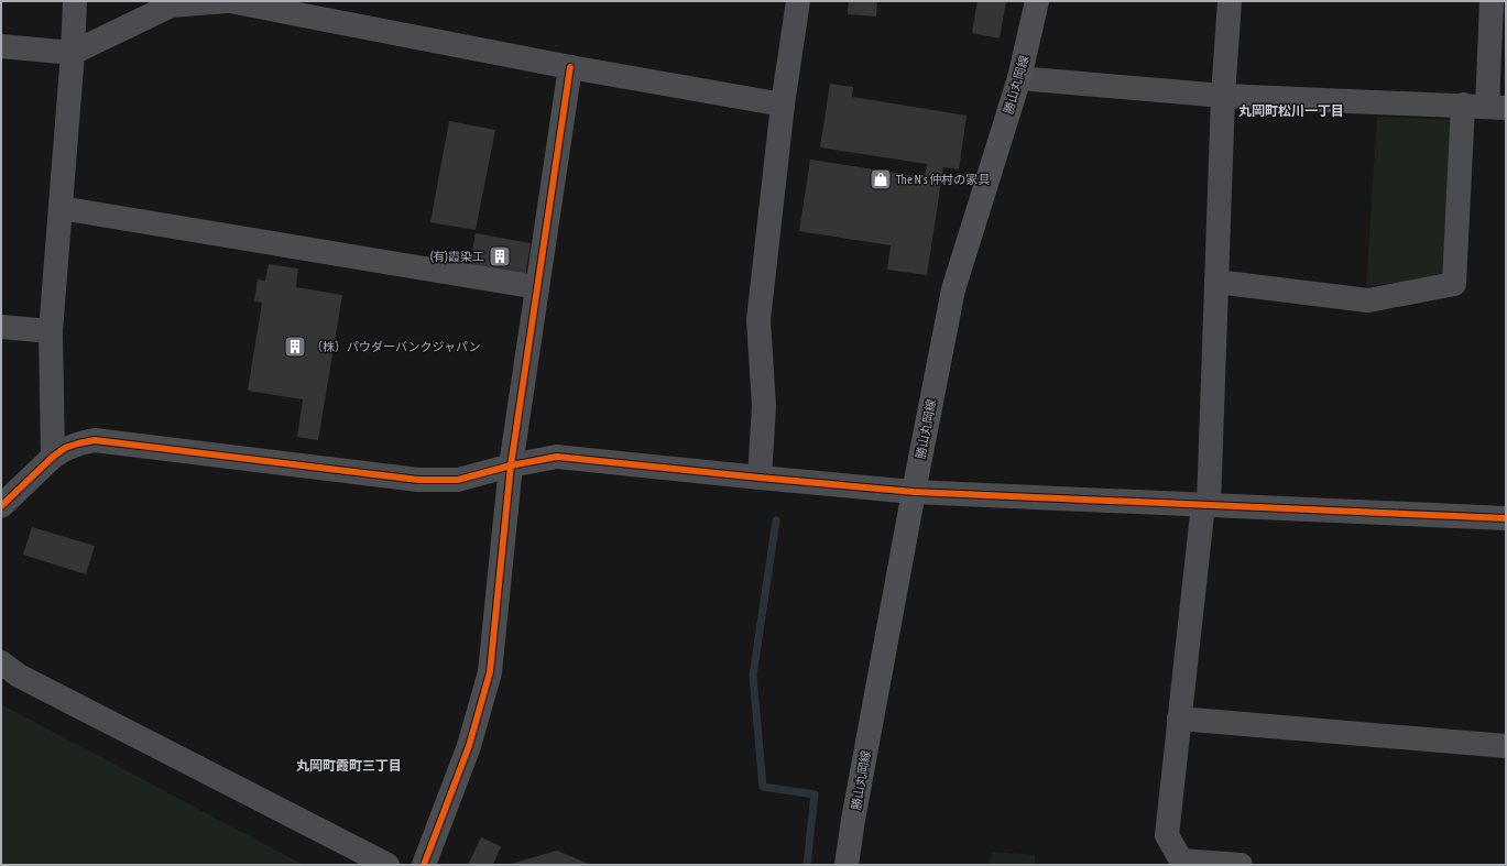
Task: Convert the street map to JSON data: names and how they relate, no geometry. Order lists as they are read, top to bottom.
{
  "streets": {
    "main road": ["勝山丸岡線"]
  },
  "districts": ["丸岡町松川一丁目", "丸岡町霞町三丁目"],
  "places": {
    "shop": ["The N's 仲村の家具"],
    "building": ["(有)霞染工", "（株）パウダーバンクジャパン"]
  }
}
